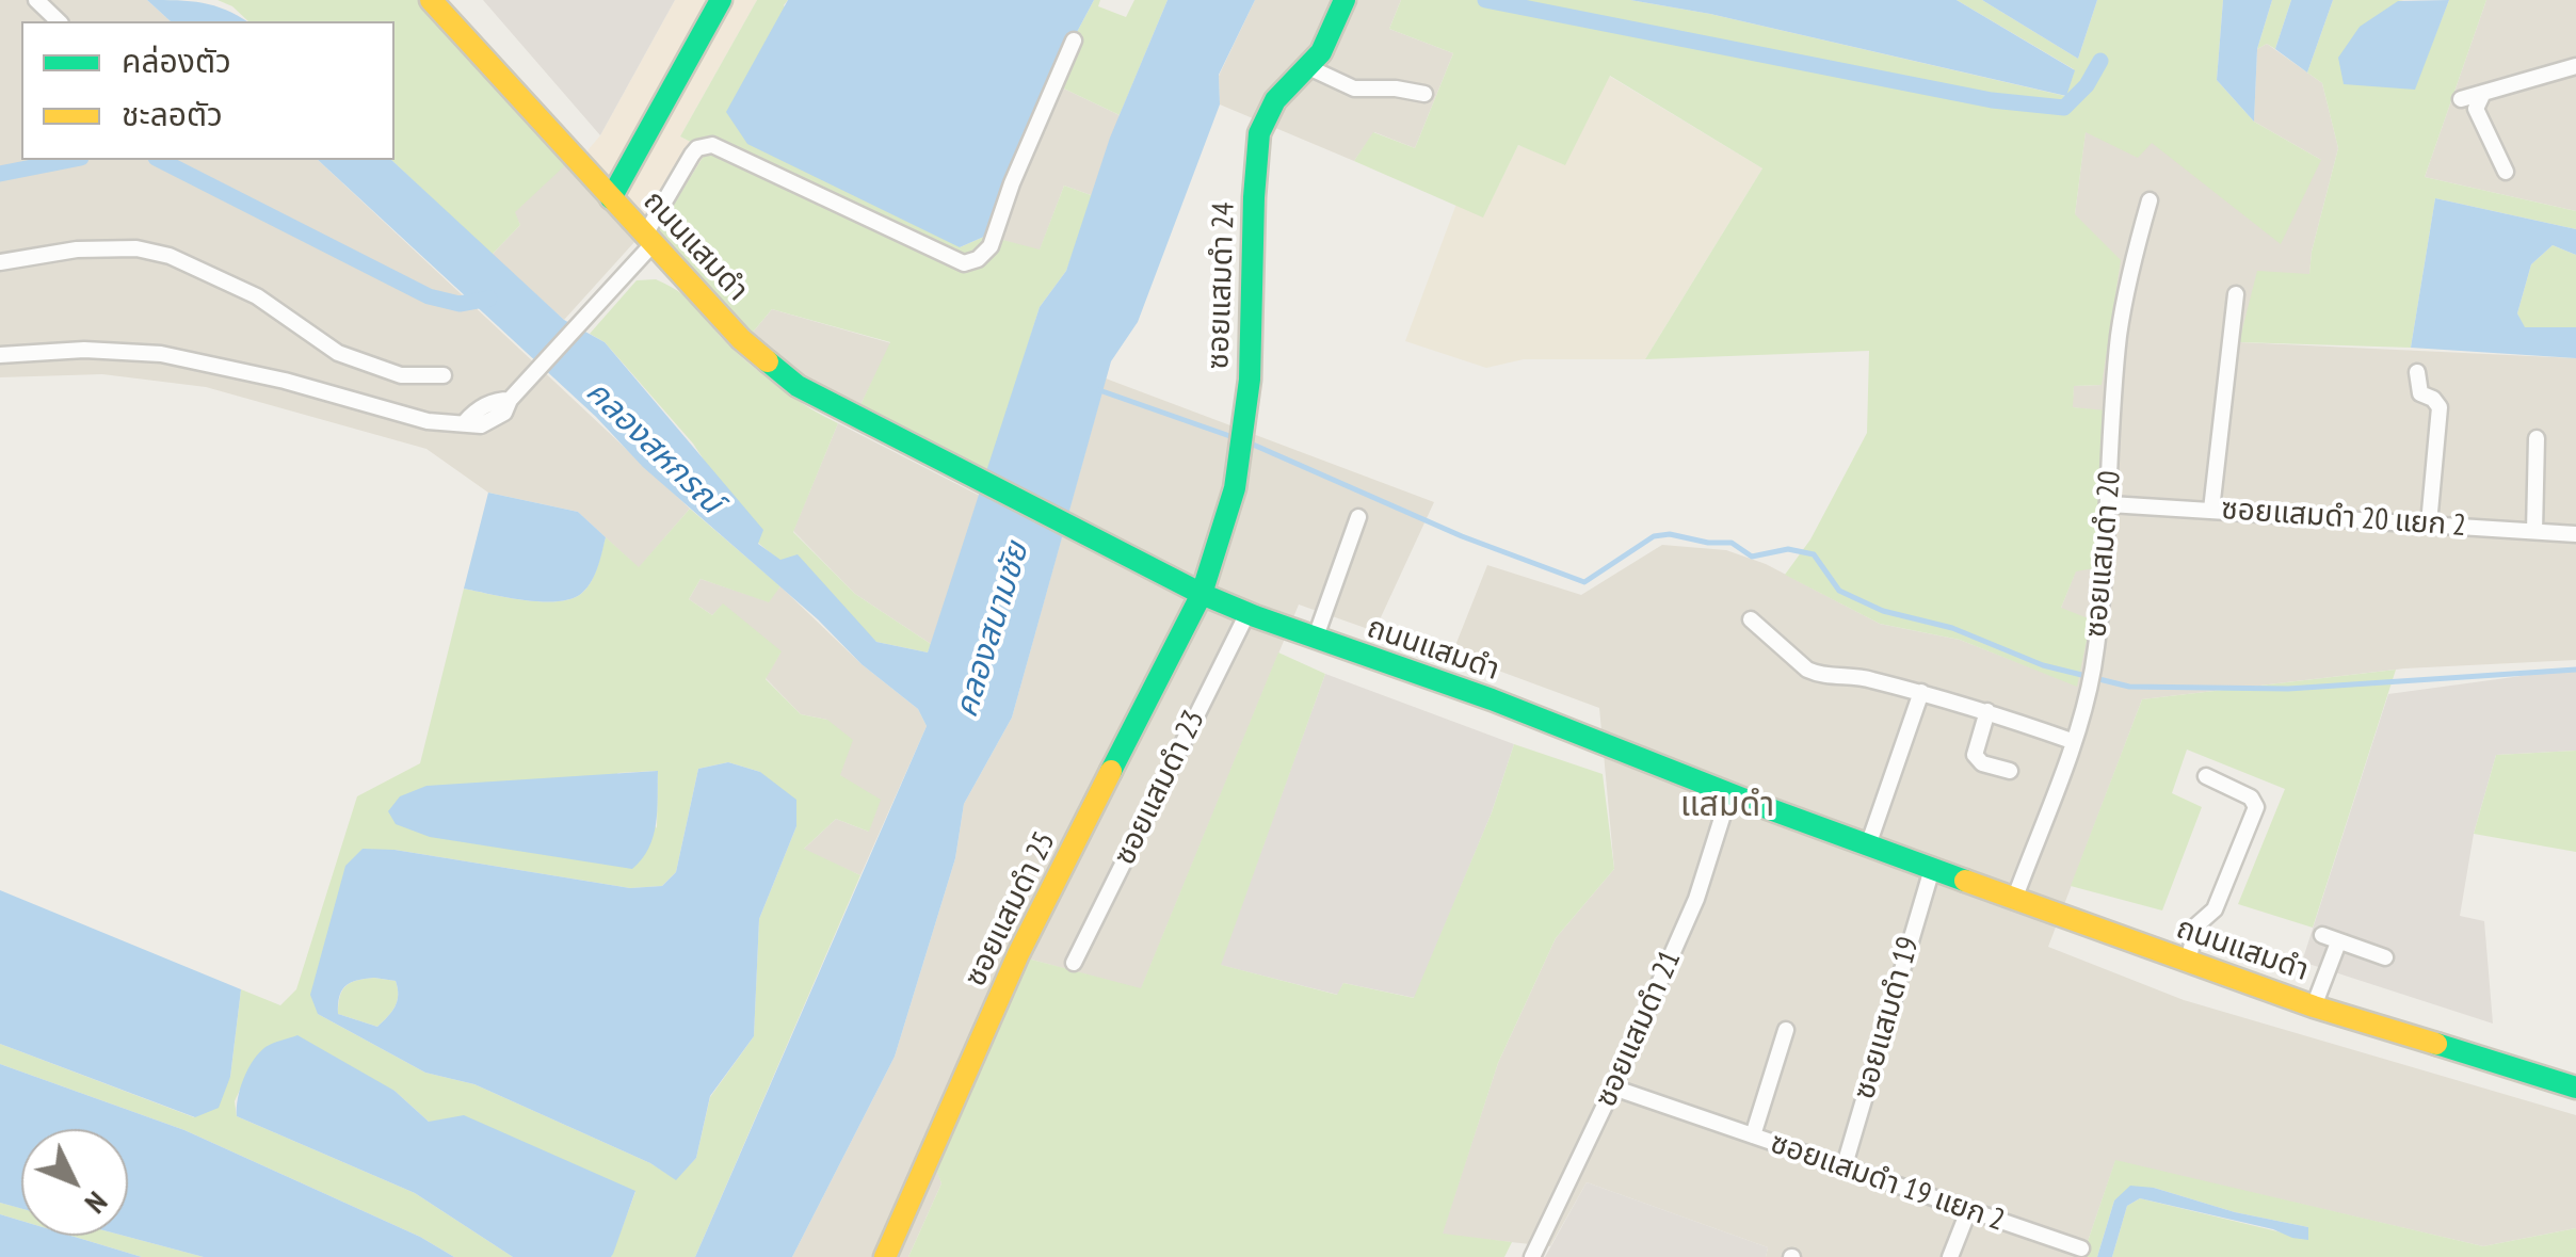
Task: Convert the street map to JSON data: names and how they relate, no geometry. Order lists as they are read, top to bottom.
{
  "streets": {
    "street": [
      "ถนนแสมดำ",
      "ซอยแสมดำ 24",
      "ซอยแสมดำ 20 แยก 2",
      "ซอยแสมดำ 20",
      "ซอยแสมดำ 23",
      "ซอยแสมดำ 25",
      "ซอยแสมดำ 19",
      "ซอยแสมดำ 21",
      "ซอยแสมดำ 19 แยก 2"
    ]
  },
  "crossings": [
    ["ถนนแสมดำ", "ซอยแสมดำ 24"],
    ["ถนนแสมดำ", "ซอยแสมดำ 20"],
    ["ถนนแสมดำ", "ซอยแสมดำ 23"],
    ["ถนนแสมดำ", "ซอยแสมดำ 25"],
    ["ถนนแสมดำ", "ซอยแสมดำ 19"],
    ["ถนนแสมดำ", "ซอยแสมดำ 21"],
    ["ซอยแสมดำ 24", "ซอยแสมดำ 25"],
    ["ซอยแสมดำ 20 แยก 2", "ซอยแสมดำ 20"],
    ["ซอยแสมดำ 19", "ซอยแสมดำ 19 แยก 2"],
    ["ซอยแสมดำ 21", "ซอยแสมดำ 19 แยก 2"]
  ],
  "districts": ["แสมดำ"],
  "water": ["คลองสหกรณ์", "คลองสนามชัย"],
  "legend": ["คล่องตัว", "ชะลอตัว"],
  "north": "bottom right"
}
